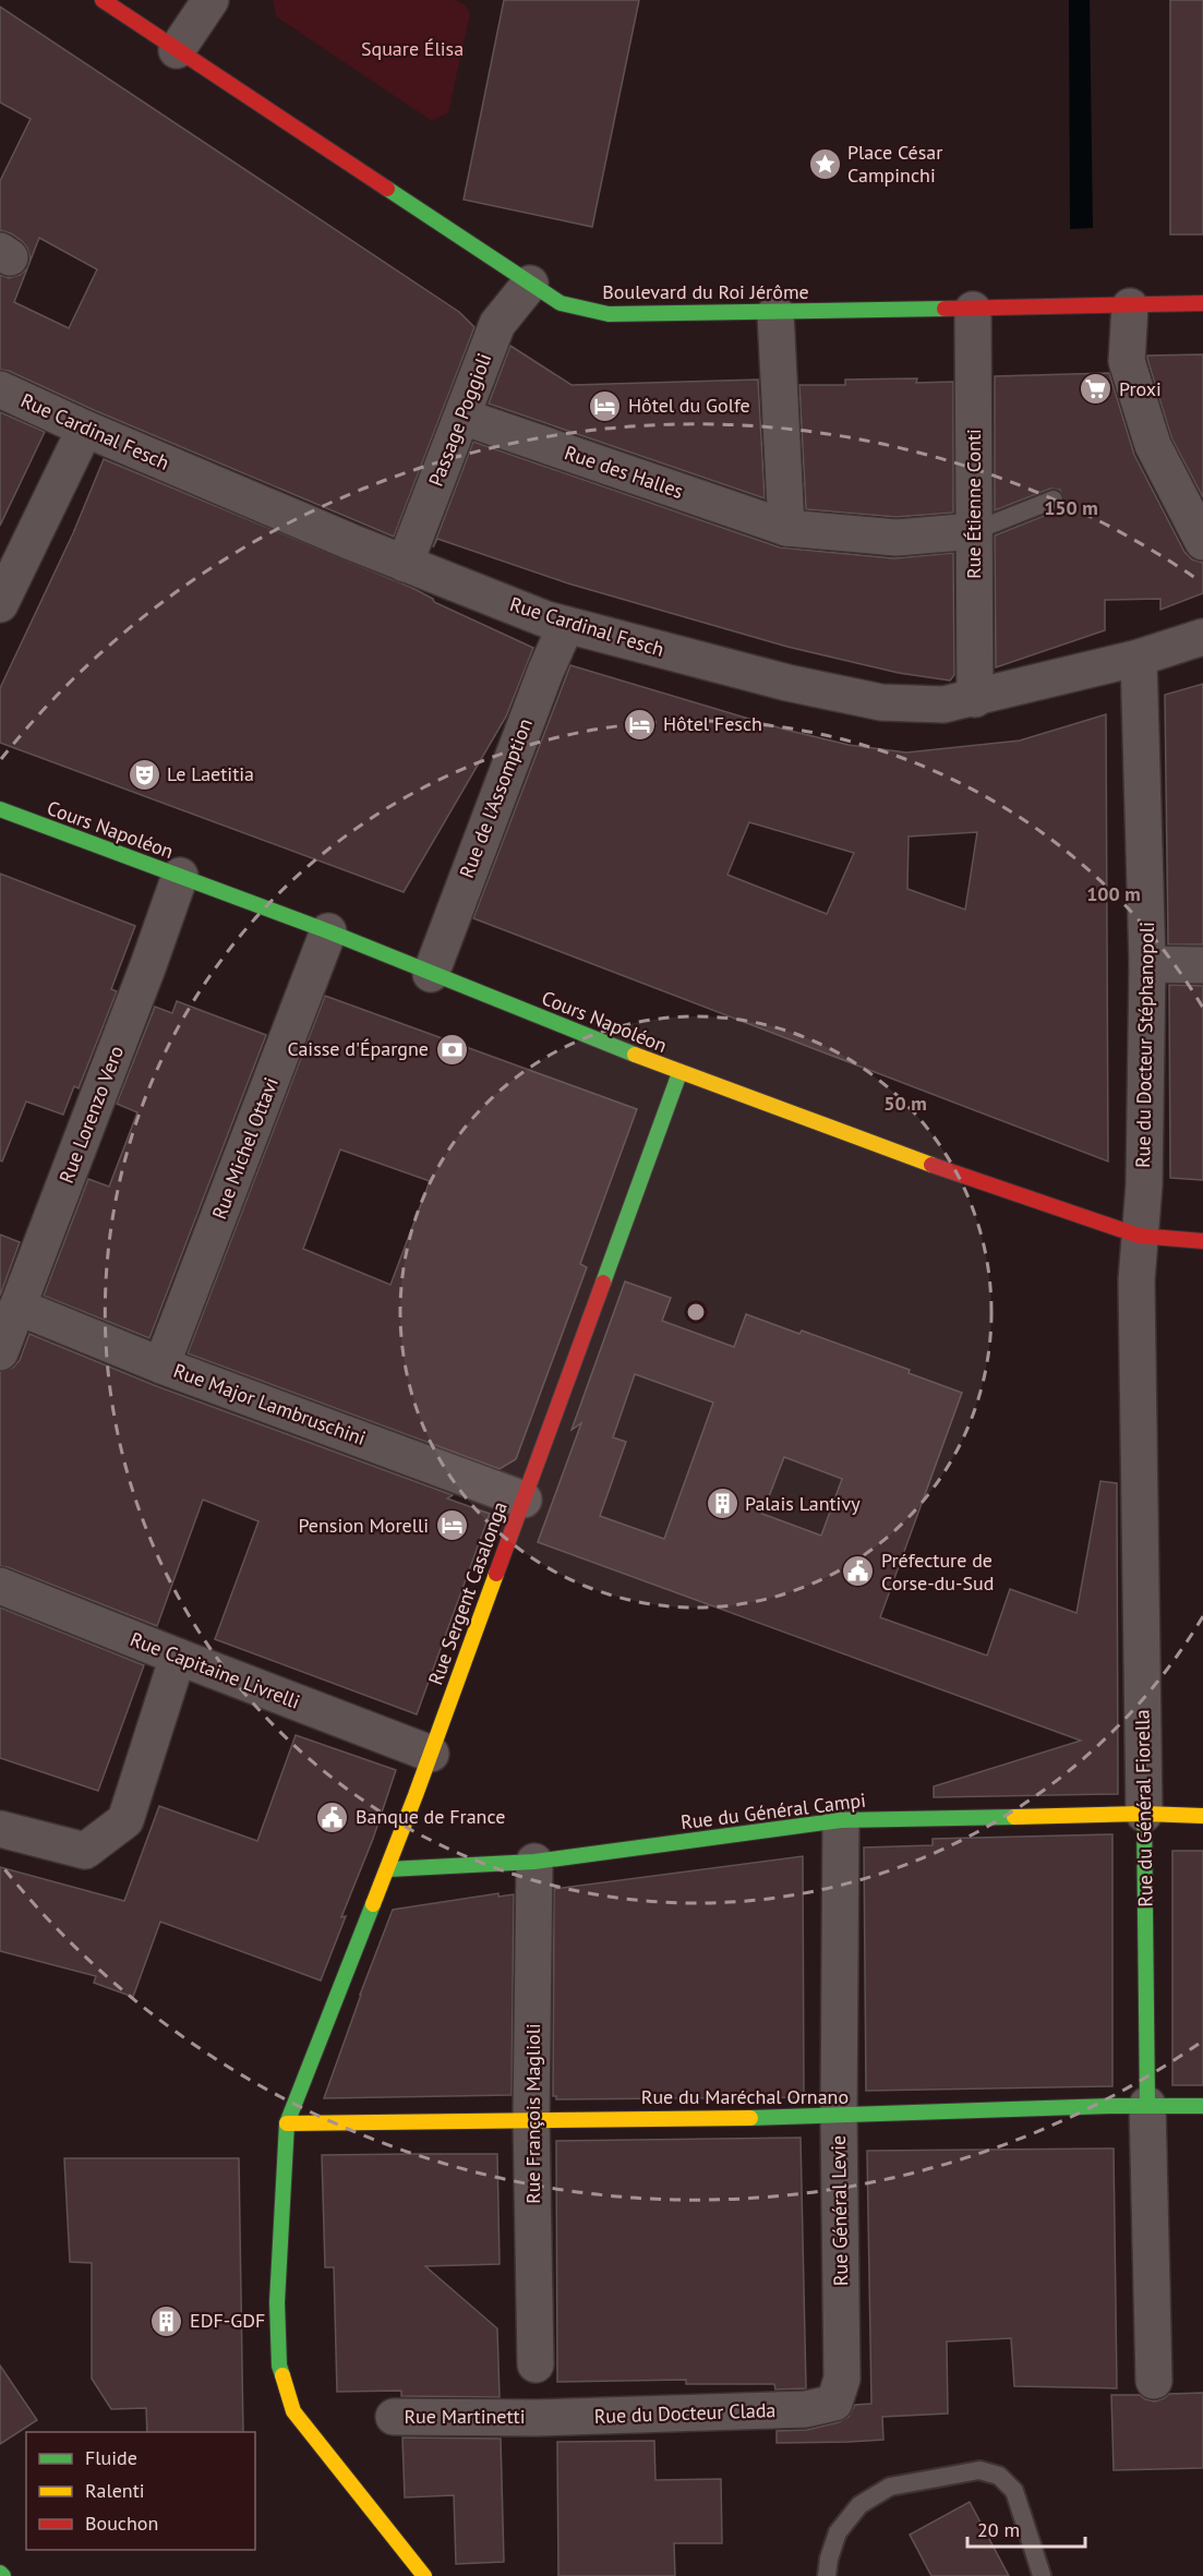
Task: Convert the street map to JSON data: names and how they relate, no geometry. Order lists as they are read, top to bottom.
{
  "streets": {
    "main road": [
      "Boulevard du Roi Jérôme",
      "Cours Napoléon",
      "Rue Sergent Casalonga",
      "Rue du Général Fiorella",
      "Rue du Général Campi",
      "Rue du Maréchal Ornano"
    ],
    "street": [
      "Passage Poggioli",
      "Rue Cardinal Fesch",
      "Rue des Halles",
      "Rue Étienne Conti",
      "Rue de l'Assomption",
      "Rue du Docteur Stéphanopoli",
      "Rue Lorenzo Vero",
      "Rue Michel Ottavi",
      "Rue Major Lambruschini",
      "Rue Capitaine Livrelli",
      "Rue François Maglioli",
      "Rue Général Levie",
      "Rue du Docteur Clada",
      "Rue Martinetti"
    ]
  },
  "crossings": [
    ["Boulevard du Roi Jérôme", "Passage Poggioli"],
    ["Boulevard du Roi Jérôme", "Rue Étienne Conti"],
    ["Passage Poggioli", "Rue Cardinal Fesch"],
    ["Passage Poggioli", "Rue des Halles"],
    ["Rue Cardinal Fesch", "Rue Étienne Conti"],
    ["Rue Cardinal Fesch", "Rue de l'Assomption"],
    ["Rue Cardinal Fesch", "Rue du Docteur Stéphanopoli"],
    ["Rue des Halles", "Rue Étienne Conti"],
    ["Rue de l'Assomption", "Cours Napoléon"],
    ["Cours Napoléon", "Rue du Docteur Stéphanopoli"],
    ["Cours Napoléon", "Rue Lorenzo Vero"],
    ["Cours Napoléon", "Rue Michel Ottavi"],
    ["Cours Napoléon", "Rue Sergent Casalonga"],
    ["Cours Napoléon", "Rue du Général Fiorella"],
    ["Rue du Docteur Stéphanopoli", "Rue du Général Fiorella"],
    ["Rue Lorenzo Vero", "Rue Major Lambruschini"],
    ["Rue Michel Ottavi", "Rue Major Lambruschini"],
    ["Rue Major Lambruschini", "Rue Sergent Casalonga"],
    ["Rue Sergent Casalonga", "Rue Capitaine Livrelli"],
    ["Rue Sergent Casalonga", "Rue du Général Campi"],
    ["Rue Sergent Casalonga", "Rue du Maréchal Ornano"],
    ["Rue du Général Fiorella", "Rue du Général Campi"],
    ["Rue du Général Fiorella", "Rue du Maréchal Ornano"],
    ["Rue du Général Campi", "Rue François Maglioli"],
    ["Rue du Général Campi", "Rue Général Levie"],
    ["Rue du Maréchal Ornano", "Rue François Maglioli"],
    ["Rue du Maréchal Ornano", "Rue Général Levie"],
    ["Rue Général Levie", "Rue du Docteur Clada"],
    ["Rue du Docteur Clada", "Rue Martinetti"]
  ],
  "parks": ["Square Élisa"],
  "places": {
    "place": ["Place César Campinchi"],
    "supermarket": ["Proxi"],
    "hotel": ["Hôtel du Golfe", "Hôtel Fesch", "Pension Morelli"],
    "theatre": ["Le Laetitia"],
    "bank": ["Caisse d'Épargne"],
    "building": ["Palais Lantivy", "EDF-GDF"],
    "public building": ["Préfecture de Corse-du-Sud", "Banque de France"]
  },
  "legend": ["Fluide", "Ralenti", "Bouchon"],
  "scale_bar": "20 m",
  "rings": ["150 m", "100 m", "50 m"]
}
